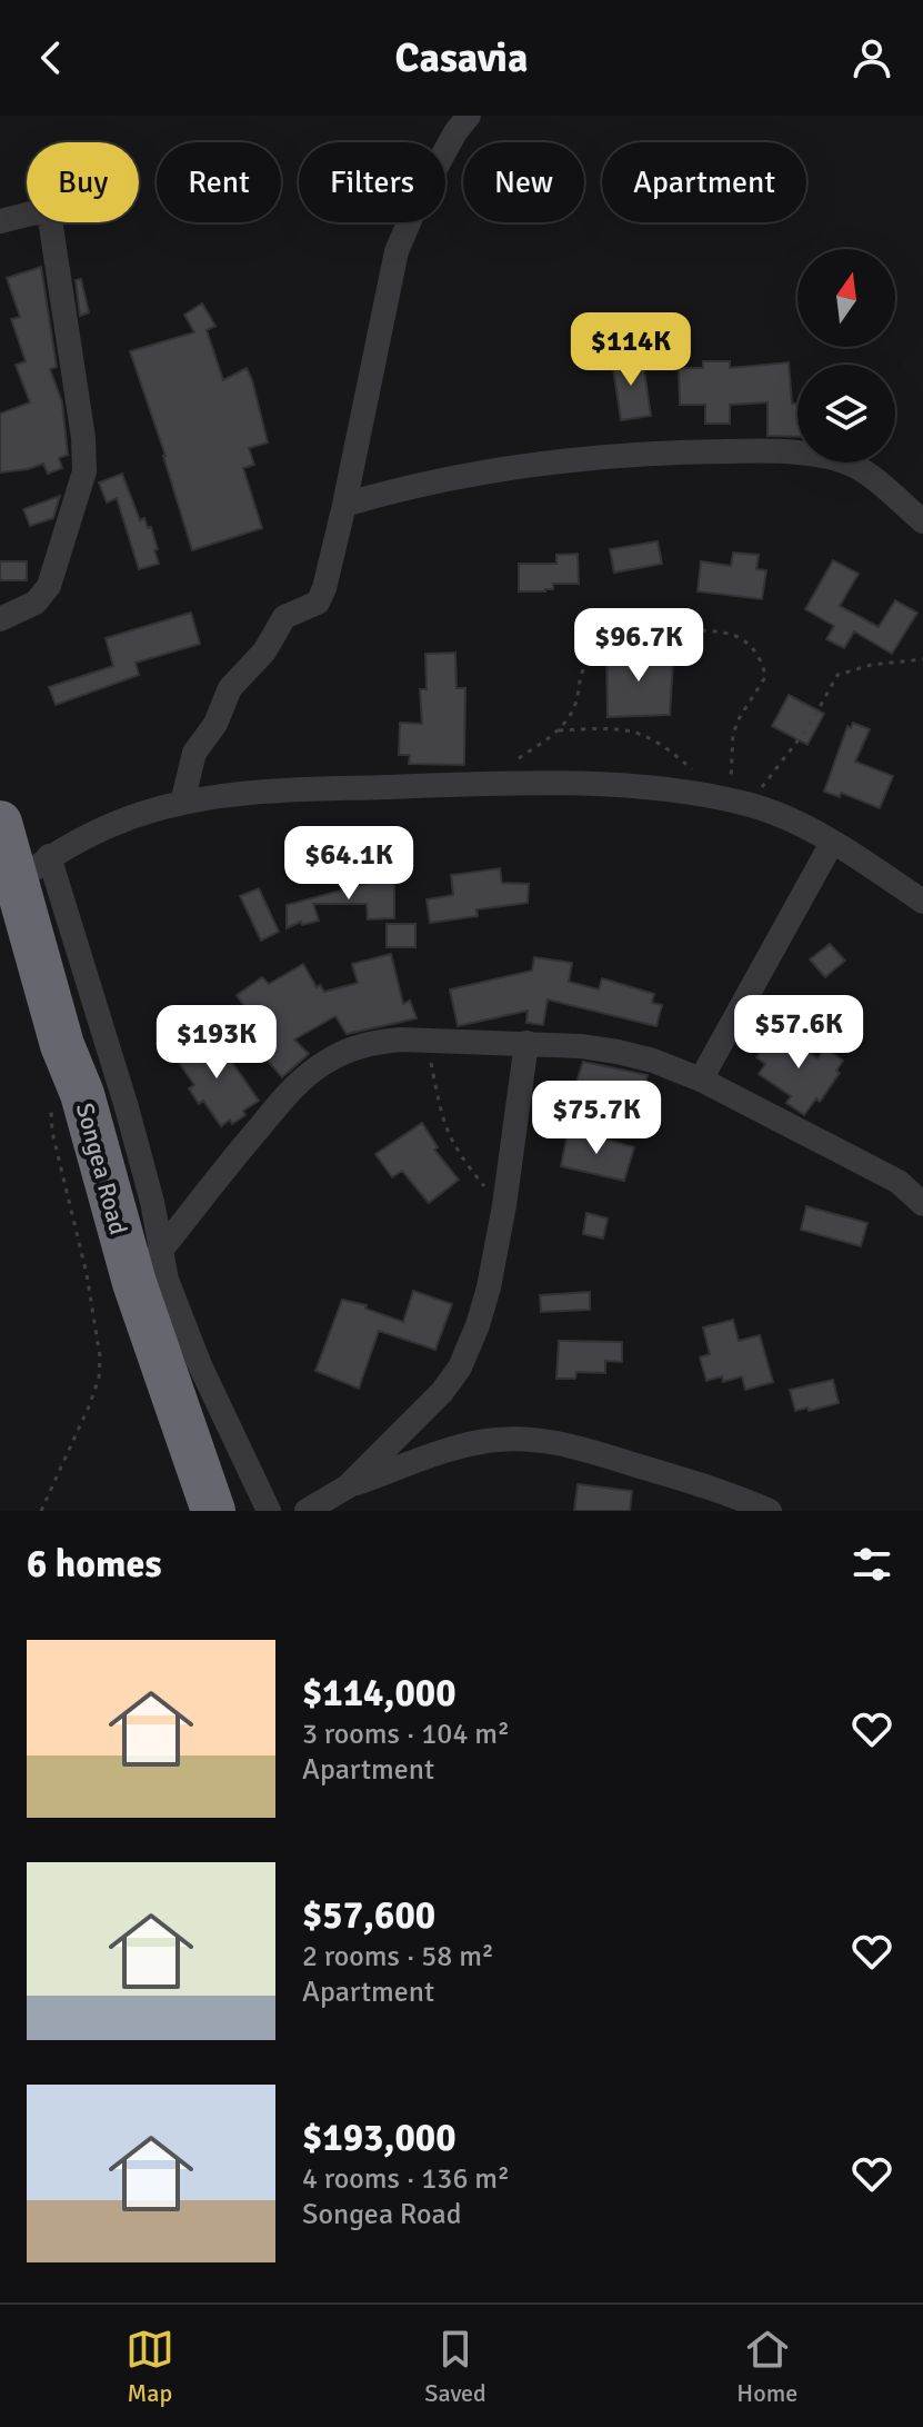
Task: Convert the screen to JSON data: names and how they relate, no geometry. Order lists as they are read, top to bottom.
{
  "streets": {
    "highway": ["Songea Road"]
  },
  "north": "top",
  "page": {
    "header": "Casavia",
    "chip": [
      "Buy",
      "Rent",
      "Filters",
      "New",
      "Apartment"
    ],
    "price": [
      "$114K",
      "$96.7K",
      "$64.1K",
      "$57.6K",
      "$193K",
      "$75.7K"
    ],
    "heading": "6 homes",
    "list": [
      {
        "name": "$114,000",
        "note": "3 rooms · 104 m² · Apartment"
      },
      {
        "name": "$57,600",
        "note": "2 rooms · 58 m² · Apartment"
      },
      {
        "name": "$193,000",
        "note": "4 rooms · 136 m² · Songea Road"
      }
    ],
    "tabs": ["Map", "Saved", "Home"]
  }
}
